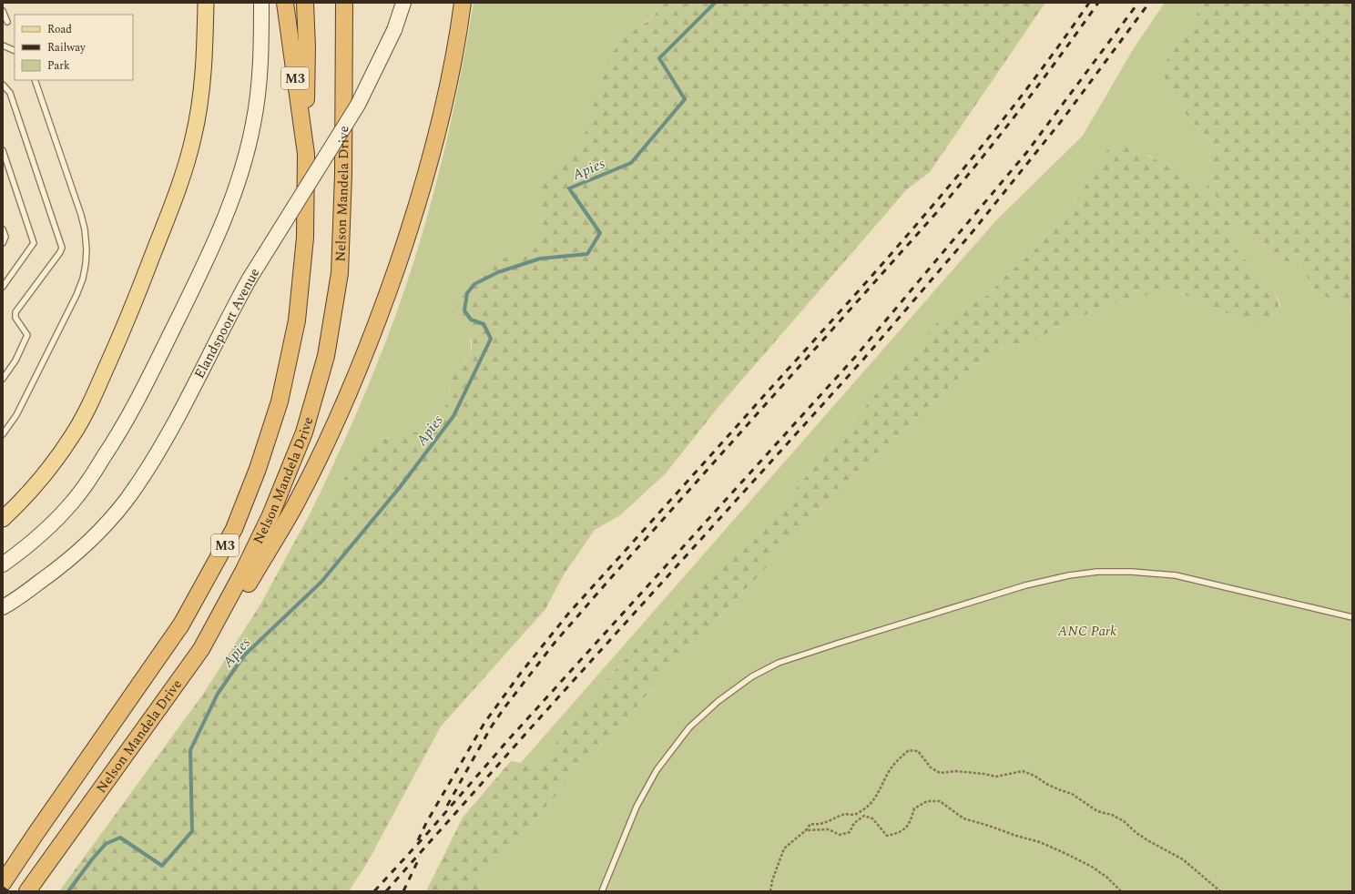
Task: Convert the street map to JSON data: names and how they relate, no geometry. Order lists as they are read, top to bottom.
{
  "streets": {
    "highway": ["M3", "Nelson Mandela Drive"],
    "main road": ["Elandspoort Avenue"]
  },
  "water": ["Apies"],
  "parks": ["ANC Park"],
  "legend": ["Road", "Railway", "Park"]
}
